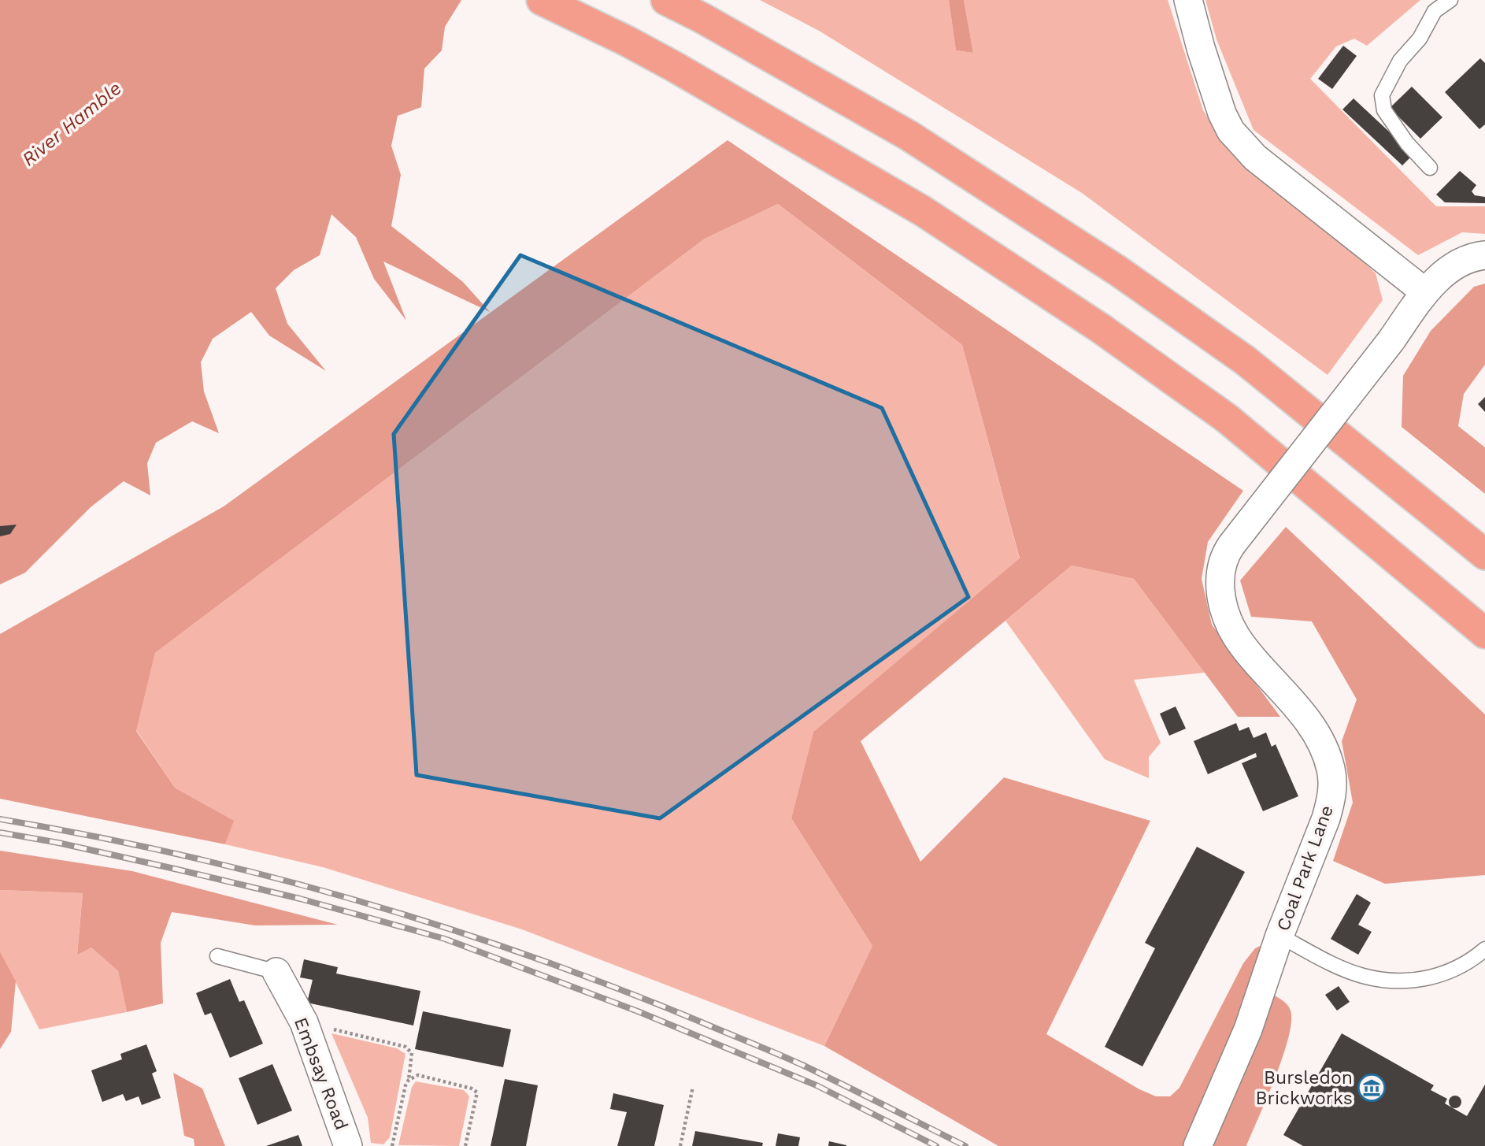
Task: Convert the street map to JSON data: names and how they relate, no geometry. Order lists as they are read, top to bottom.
{
  "streets": {
    "street": ["Coal Park Lane", "Embsay Road"]
  },
  "water": ["River Hamble"],
  "places": {
    "museum": ["Bursledon Brickworks"]
  }
}
